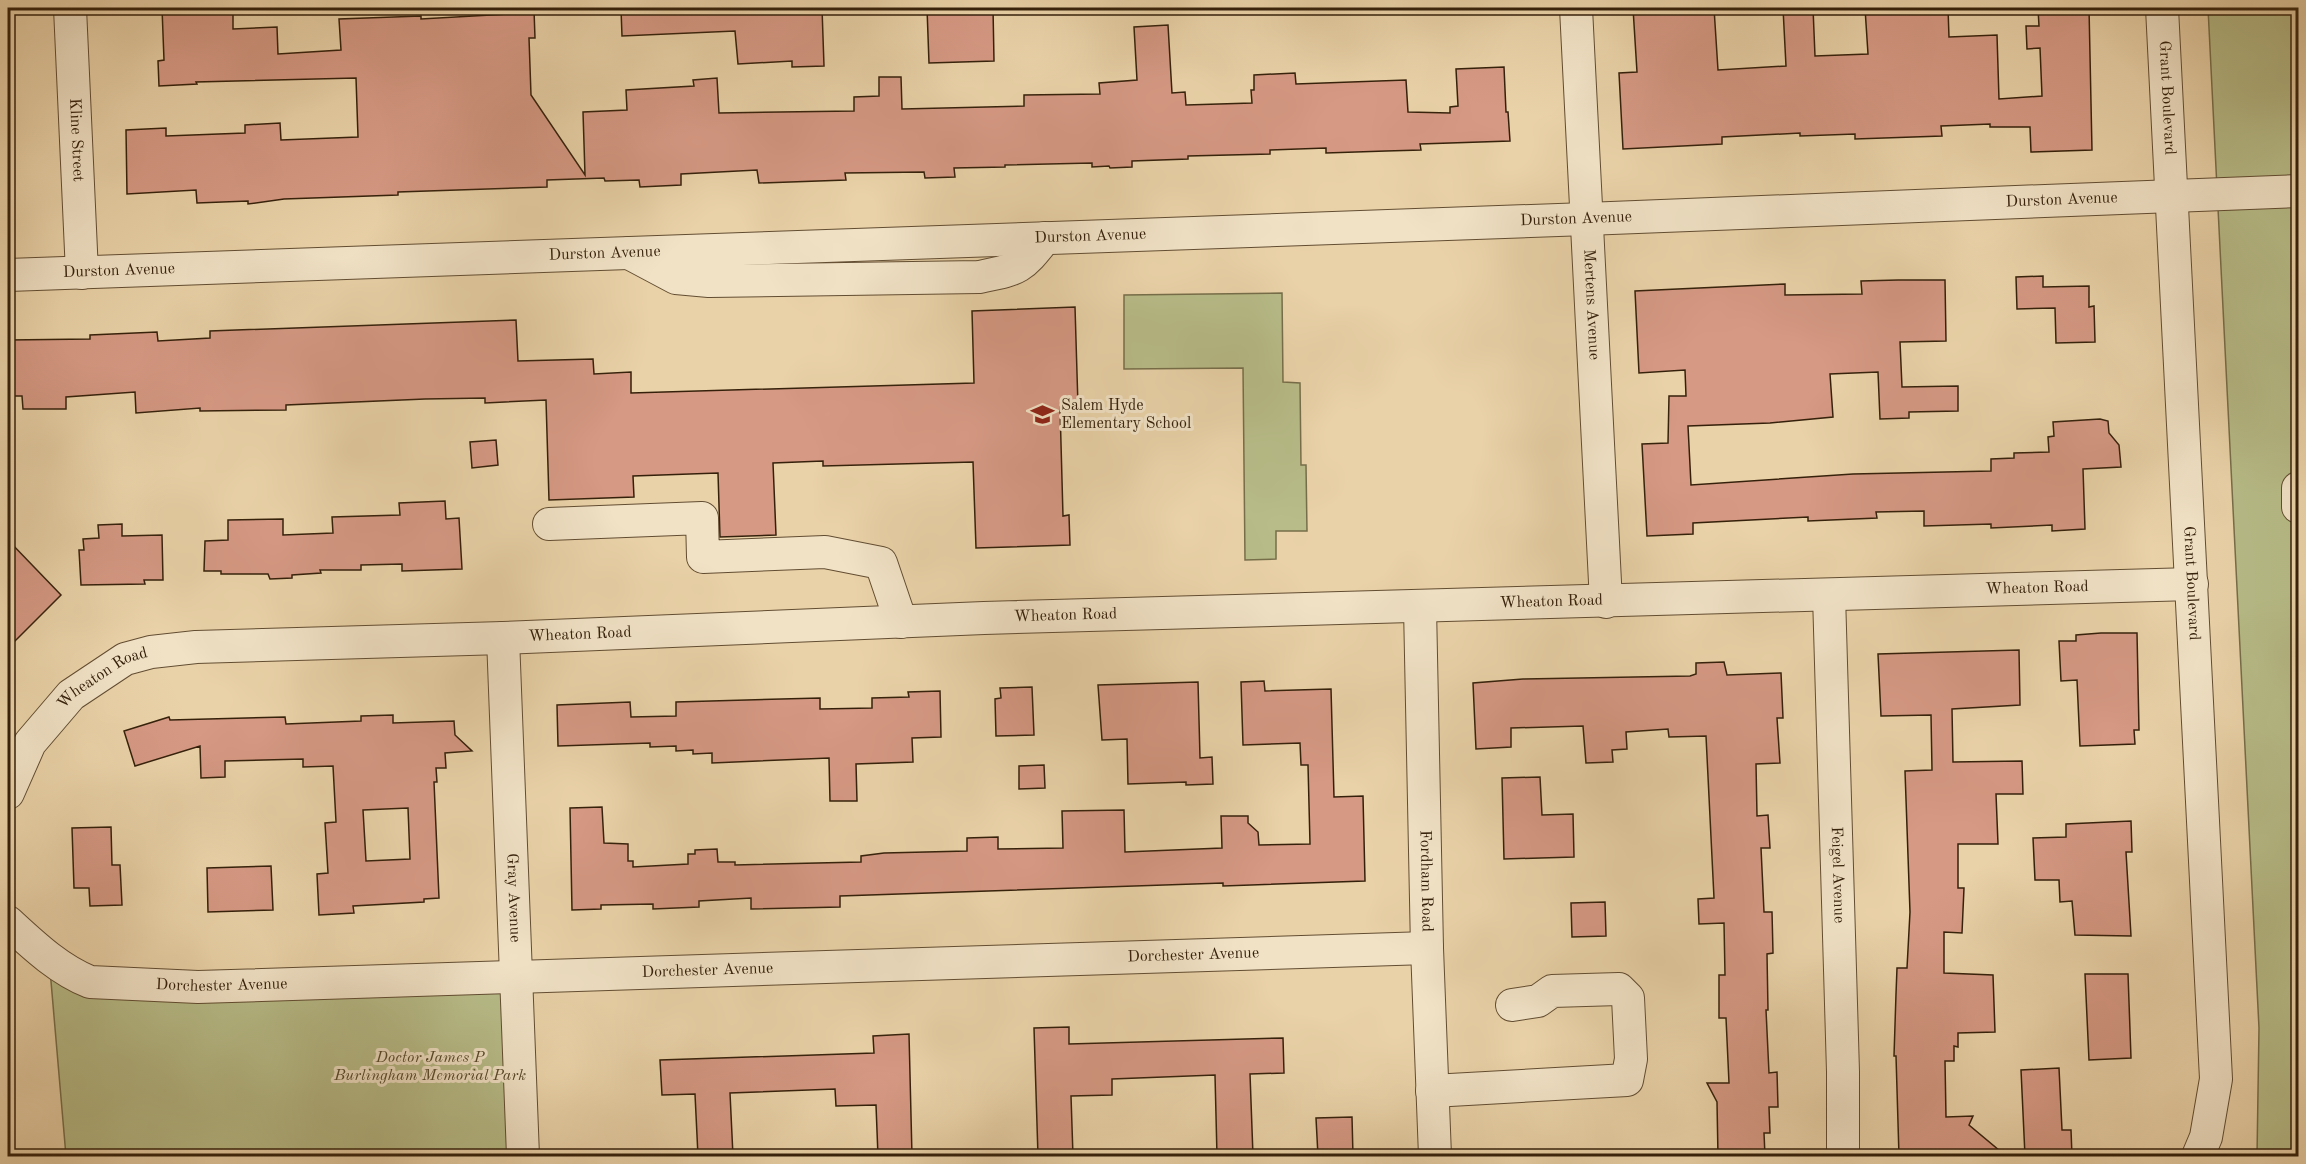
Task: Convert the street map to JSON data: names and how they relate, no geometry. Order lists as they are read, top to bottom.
{
  "streets": {
    "street": [
      "Grant Boulevard",
      "Kline Street",
      "Durston Avenue",
      "Mertens Avenue",
      "Wheaton Road",
      "Feigel Avenue",
      "Fordham Road",
      "Gray Avenue",
      "Dorchester Avenue"
    ]
  },
  "crossings": [
    ["Grant Boulevard", "Durston Avenue"],
    ["Grant Boulevard", "Wheaton Road"],
    ["Kline Street", "Durston Avenue"],
    ["Durston Avenue", "Mertens Avenue"],
    ["Mertens Avenue", "Wheaton Road"],
    ["Wheaton Road", "Feigel Avenue"],
    ["Wheaton Road", "Fordham Road"],
    ["Wheaton Road", "Gray Avenue"],
    ["Fordham Road", "Dorchester Avenue"],
    ["Gray Avenue", "Dorchester Avenue"]
  ],
  "parks": ["Doctor James P Burlingham Memorial Park"],
  "places": {
    "school or university": ["Salem Hyde Elementary School"]
  }
}
